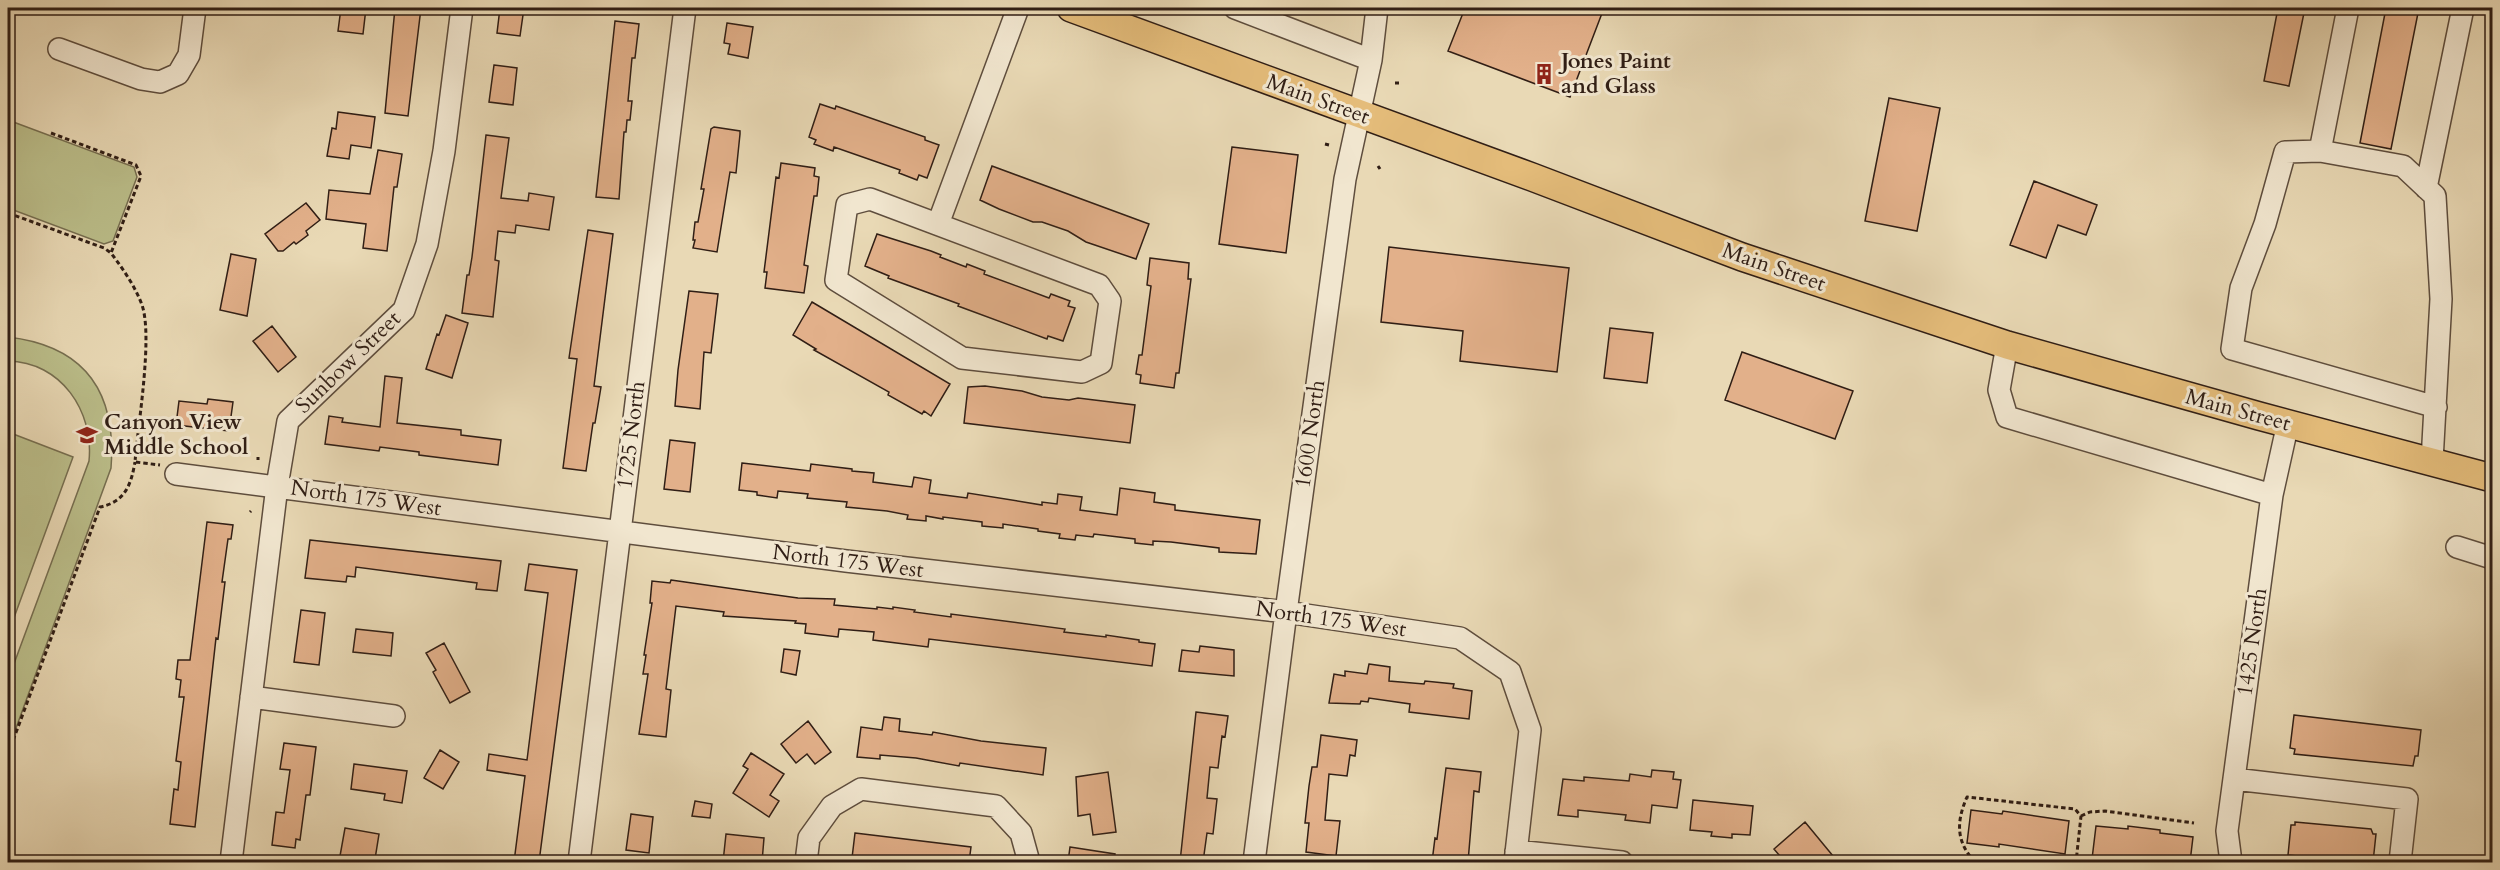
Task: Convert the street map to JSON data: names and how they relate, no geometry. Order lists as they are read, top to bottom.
{
  "streets": {
    "main road": ["Main Street"],
    "street": [
      "Sunbow Street",
      "1600 North",
      "1725 North",
      "North 175 West",
      "1425 North"
    ]
  },
  "crossings": [
    ["Main Street", "1600 North"],
    ["Main Street", "1425 North"],
    ["Sunbow Street", "North 175 West"],
    ["1600 North", "North 175 West"],
    ["1725 North", "North 175 West"]
  ],
  "places": {
    "building": ["Jones Paint and Glass"],
    "school or university": ["Canyon View Middle School"]
  }
}
